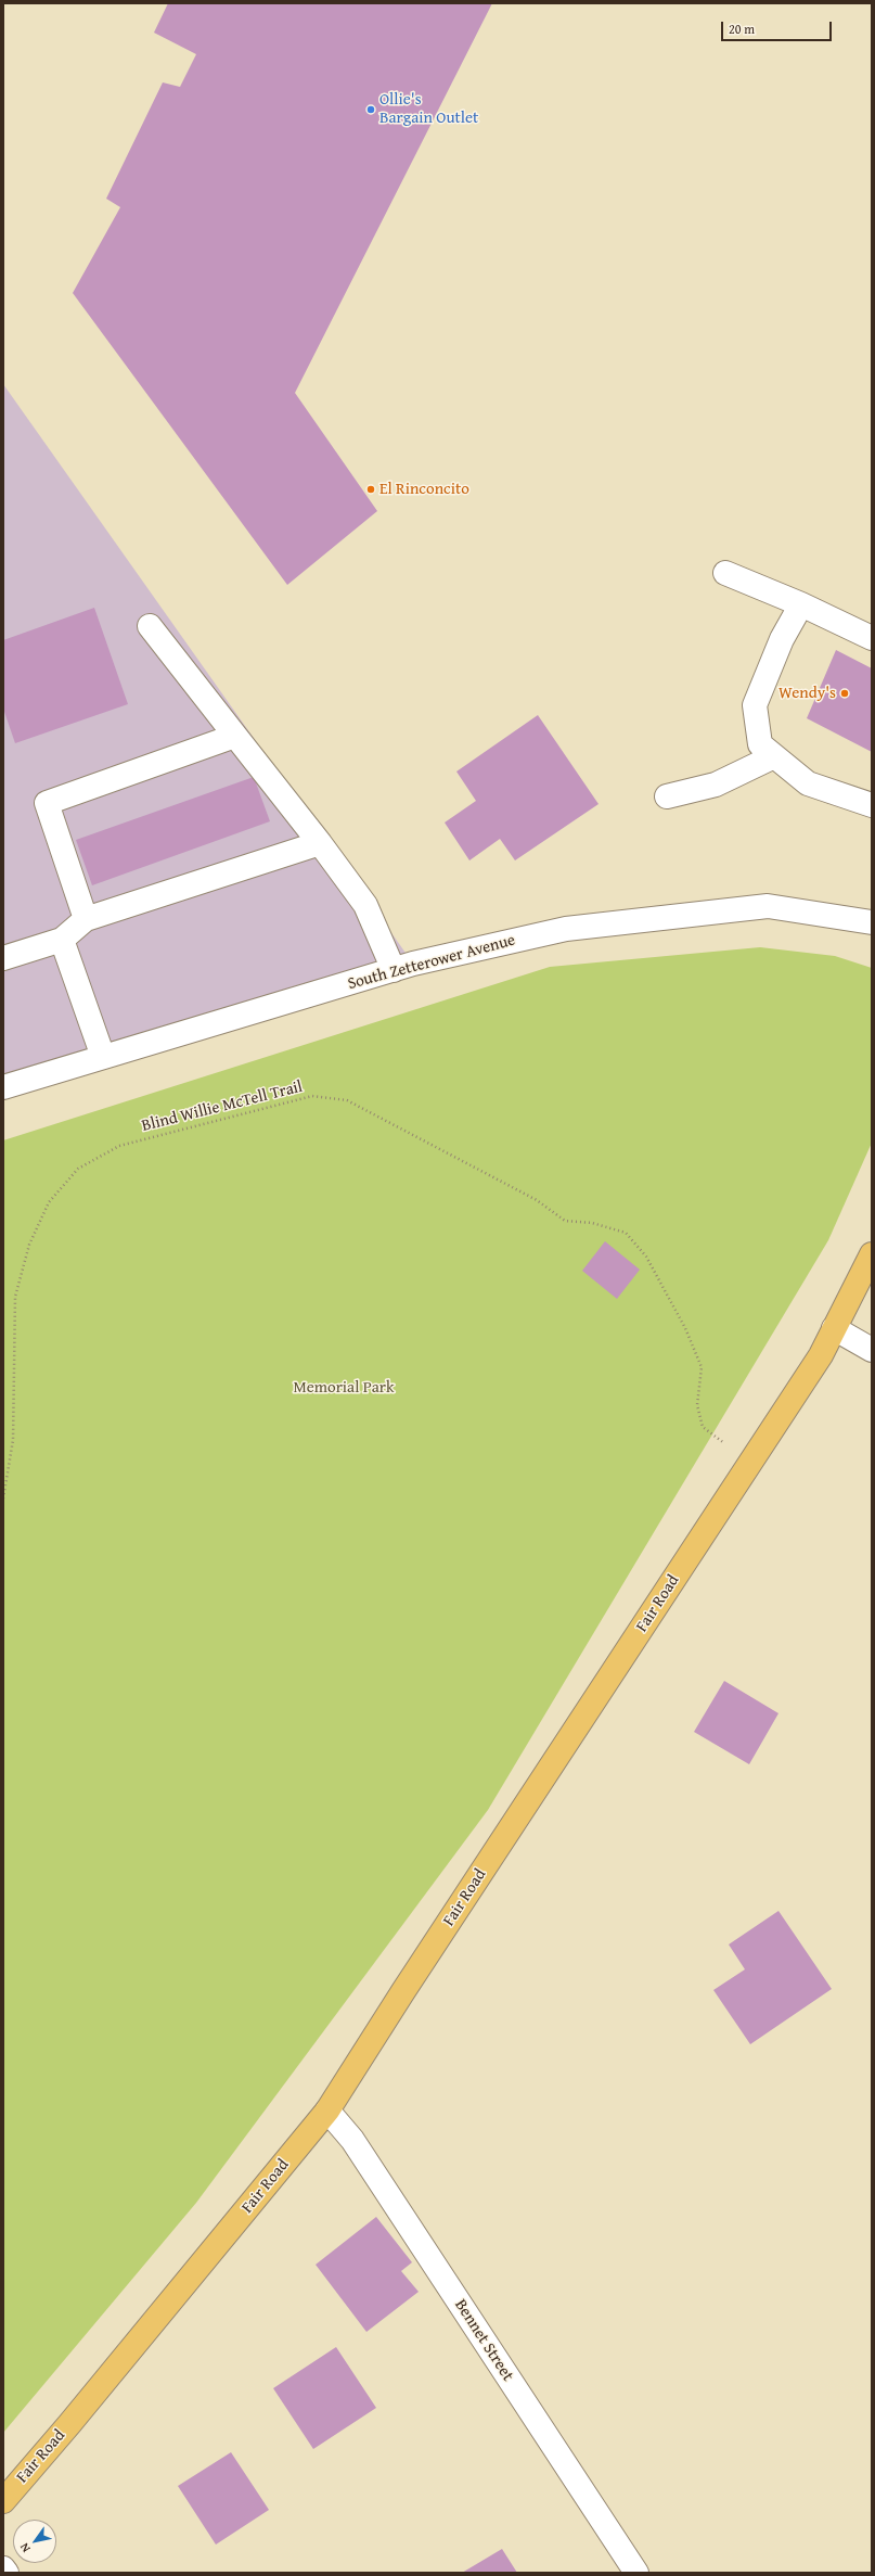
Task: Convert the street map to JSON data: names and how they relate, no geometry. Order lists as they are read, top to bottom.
{
  "streets": {
    "main road": ["Fair Road"],
    "street": ["South Zetterower Avenue", "Bennet Street"],
    "path": ["Blind Willie McTell Trail"]
  },
  "crossings": [
    ["Blind Willie McTell Trail", "Fair Road"],
    ["Fair Road", "Bennet Street"]
  ],
  "parks": ["Memorial Park"],
  "places": ["Ollie's Bargain Outlet", "El Rinconcito", "Wendy's"],
  "scale_bar": "20 m",
  "north": "bottom left"
}
